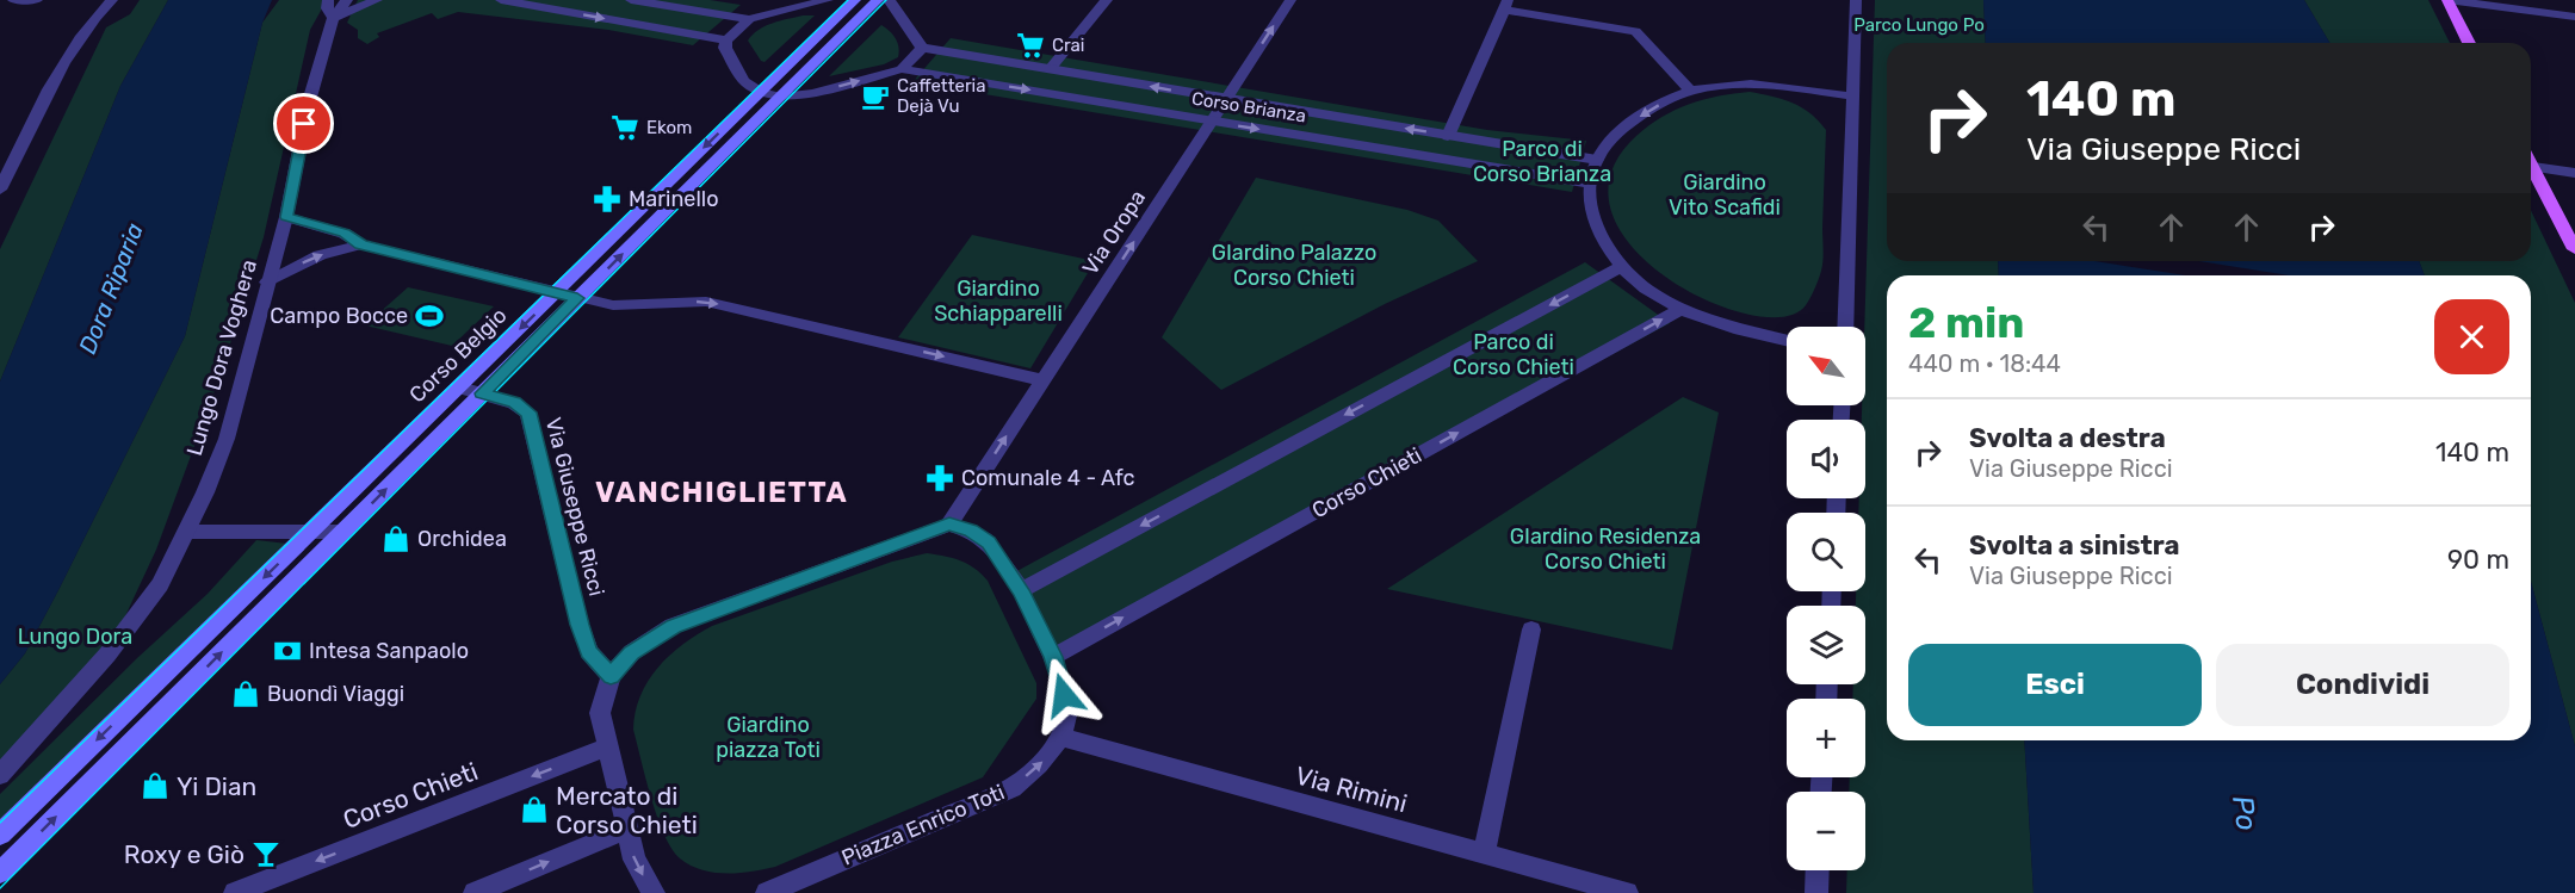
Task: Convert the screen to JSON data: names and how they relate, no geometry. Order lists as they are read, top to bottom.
{
  "streets": {
    "main road": ["Corso Belgio"],
    "street": [
      "Corso Brianza",
      "Via Oropa",
      "Lungo Dora Voghera",
      "Corso Chieti",
      "Via Giuseppe Ricci",
      "Via Rimini",
      "Piazza Enrico Toti"
    ]
  },
  "crossings": [
    ["Corso Brianza", "Via Oropa"],
    ["Corso Belgio", "Via Giuseppe Ricci"],
    ["Via Rimini", "Piazza Enrico Toti"]
  ],
  "one_way": ["Via Oropa", "Piazza Enrico Toti"],
  "districts": ["VANCHIGLIETTA"],
  "water": ["Dora Riparia", "Po"],
  "parks": [
    "Parco Lungo Po",
    "Parco di Corso Brianza",
    "Giardino Vito Scafidi",
    "GIardino Palazzo Corso Chieti",
    "Giardino Schiapparelli",
    "Parco di Corso Chieti",
    "GIardino Residenza Corso Chieti",
    "Lungo Dora",
    "Giardino piazza Toti"
  ],
  "places": {
    "supermarket": ["Crai", "Ekom"],
    "cafe": ["Caffetteria Dejà Vu"],
    "pharmacy": ["Marinello", "Comunale 4 - Afc"],
    "sports": ["Campo Bocce"],
    "shop": [
      "Orchidea",
      "Buondì Viaggi",
      "Yi Dian",
      "Mercato di Corso Chieti"
    ],
    "bank": ["Intesa Sanpaolo"],
    "bar": ["Roxy e Giò"]
  },
  "north": "top left",
  "page": {
    "turn": ["140 m", "Via Giuseppe Ricci"],
    "heading": ["2 min", "440 m · 18:44"],
    "map_buttons": ["+", "−"],
    "list": [
      {
        "name": "Svolta a destra",
        "note": "Via Giuseppe Ricci",
        "value": "140 m"
      },
      {
        "name": "Svolta a sinistra",
        "note": "Via Giuseppe Ricci",
        "value": "90 m"
      }
    ],
    "buttons": ["Esci", "Condividi"]
  }
}
